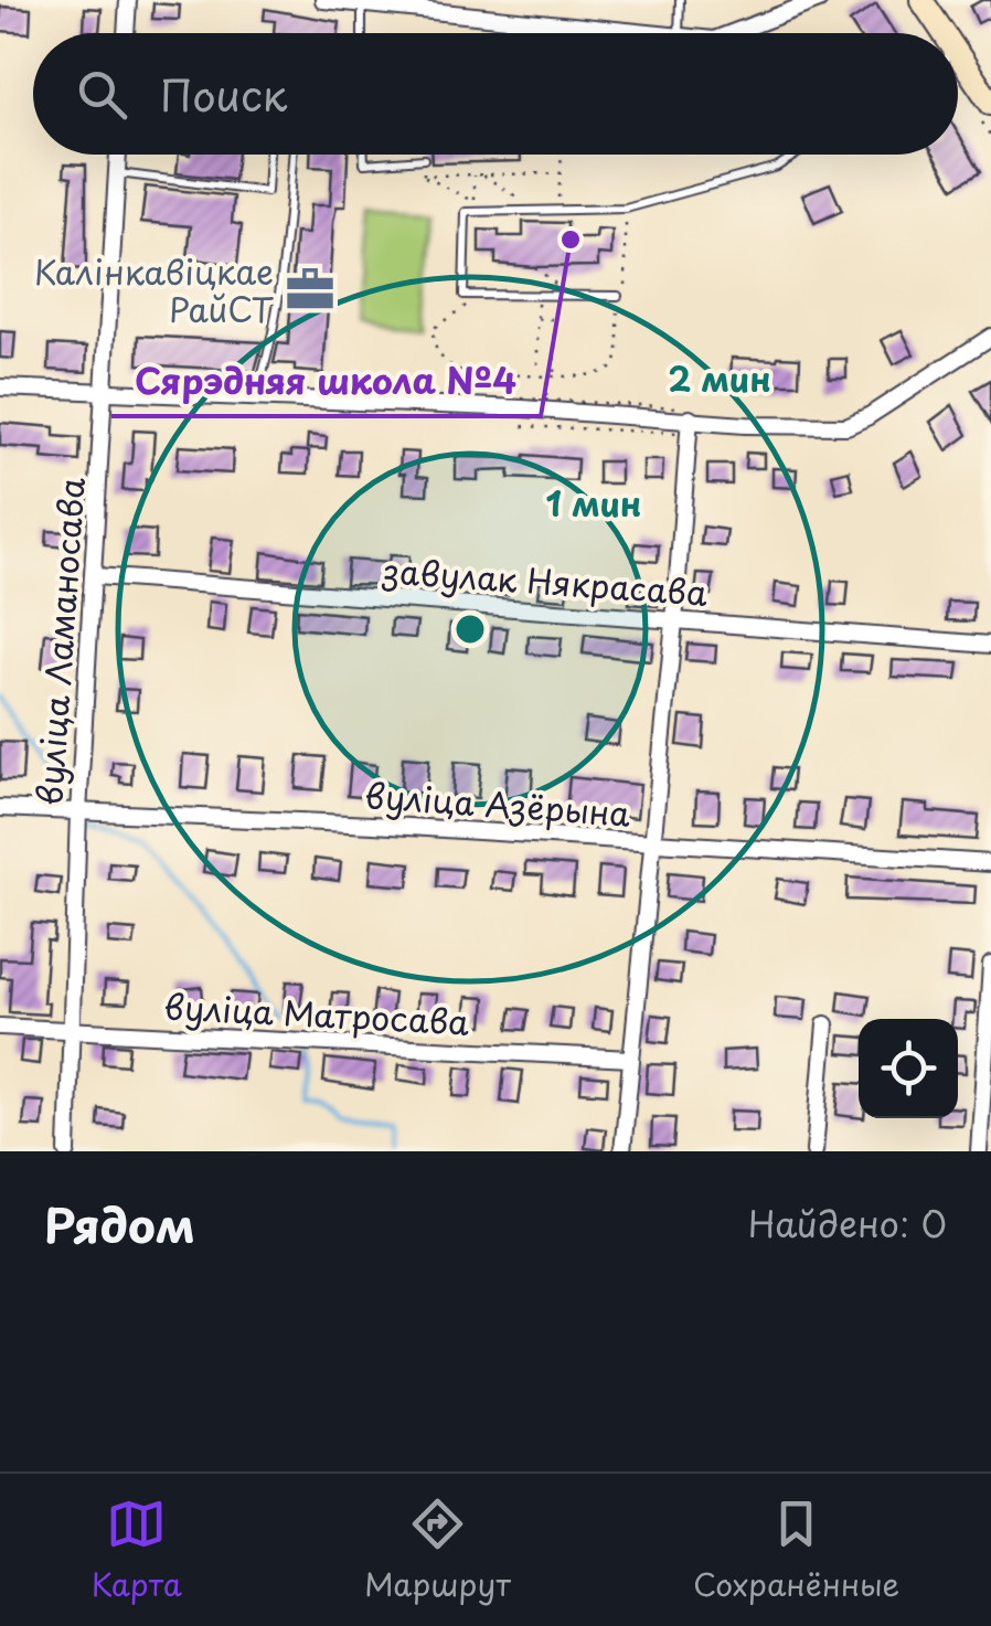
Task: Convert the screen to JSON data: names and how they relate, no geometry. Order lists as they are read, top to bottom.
{
  "streets": {
    "street": [
      "завулак Някрасава",
      "вуліца Ламаносава",
      "вуліца Азёрына",
      "вуліца Матросава"
    ]
  },
  "crossings": [
    ["завулак Някрасава", "вуліца Ламаносава"],
    ["вуліца Ламаносава", "вуліца Азёрына"],
    ["вуліца Ламаносава", "вуліца Матросава"]
  ],
  "places": {
    "other": ["Сярэдняя школа №4"],
    "office": ["Калінкавіцкае РайСТ"]
  },
  "page": {
    "search": "Поиск",
    "heading": ["Рядом", "Найдено: 0"],
    "nav": ["Карта", "Маршрут", "Сохранённые"]
  },
  "rings": ["2 мин", "1 мин"]
}
